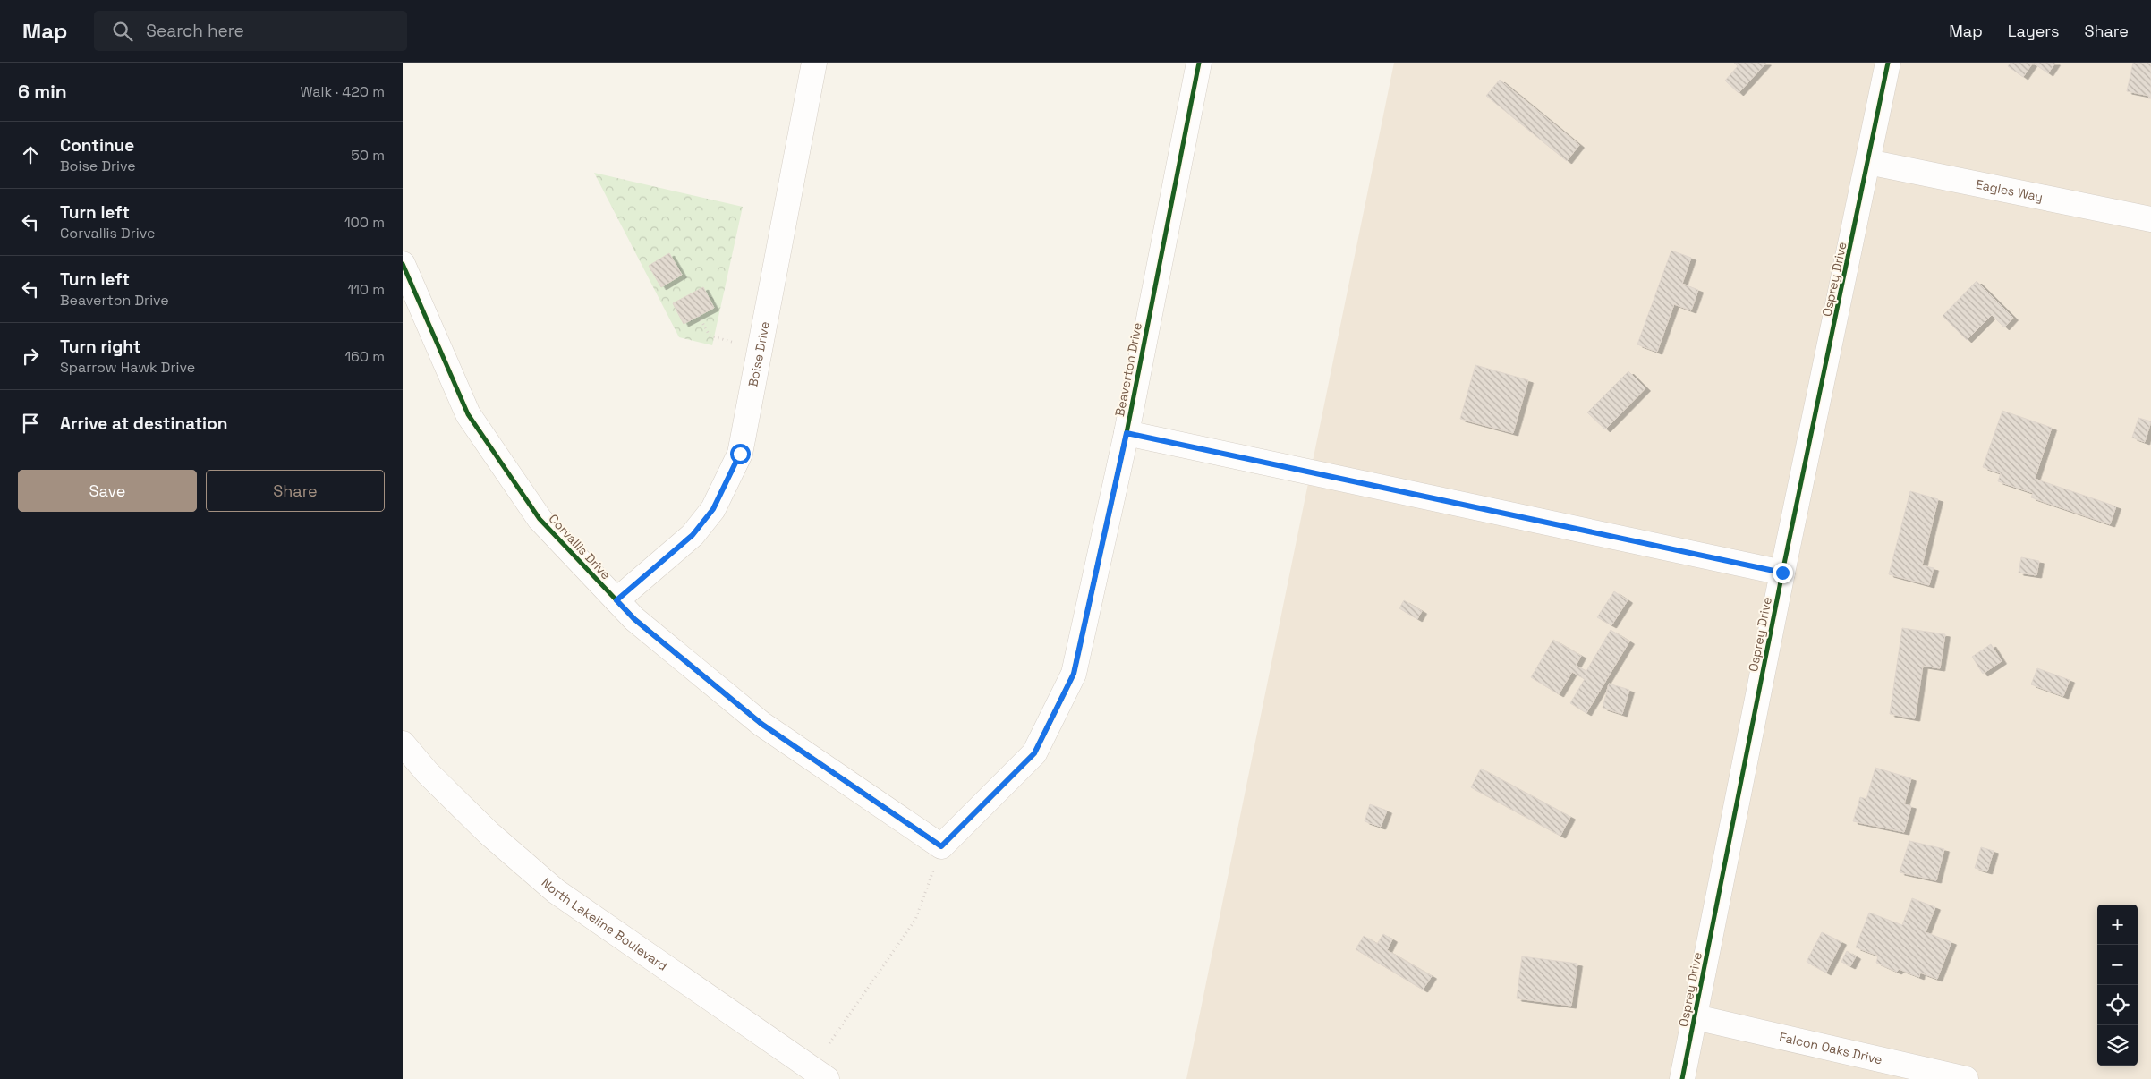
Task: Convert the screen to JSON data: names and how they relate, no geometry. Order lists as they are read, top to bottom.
{
  "streets": {
    "street": [
      "Eagles Way",
      "Osprey Drive",
      "Boise Drive",
      "Beaverton Drive",
      "Corvallis Drive",
      "North Lakeline Boulevard",
      "Falcon Oaks Drive"
    ]
  },
  "crossings": [
    ["Eagles Way", "Osprey Drive"],
    ["Osprey Drive", "Falcon Oaks Drive"],
    ["Boise Drive", "Corvallis Drive"],
    ["Beaverton Drive", "Corvallis Drive"]
  ],
  "page": {
    "header": "Map",
    "search": "Search here",
    "nav": ["Map", "Layers", "Share"],
    "heading": ["6 min", "Walk · 420 m"],
    "list": [
      ["Continue", "Boise Drive", "50 m"],
      ["Turn left", "Corvallis Drive", "100 m"],
      ["Turn left", "Beaverton Drive", "110 m"],
      ["Turn right", "Sparrow Hawk Drive", "160 m"],
      "Arrive at destination"
    ],
    "buttons": ["Save", "Share"],
    "map_buttons": ["+", "−"]
  }
}
